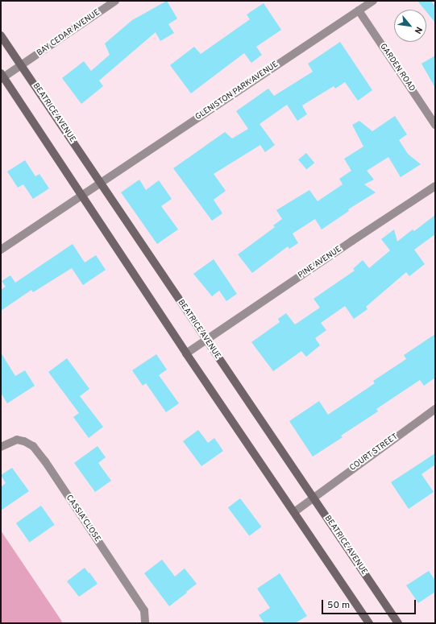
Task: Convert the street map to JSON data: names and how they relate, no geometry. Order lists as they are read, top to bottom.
{
  "streets": {
    "main road": ["BEATRICE AVENUE"],
    "street": [
      "BAY CEDAR AVENUE",
      "GARDEN ROAD",
      "GLENISTON PARK AVENUE",
      "PINE AVENUE",
      "COURT STREET",
      "CASSIA CLOSE"
    ]
  },
  "crossings": [
    ["BAY CEDAR AVENUE", "BEATRICE AVENUE"],
    ["GARDEN ROAD", "GLENISTON PARK AVENUE"],
    ["GLENISTON PARK AVENUE", "BEATRICE AVENUE"],
    ["BEATRICE AVENUE", "PINE AVENUE"],
    ["BEATRICE AVENUE", "COURT STREET"]
  ],
  "scale_bar": "50 m",
  "north": "bottom right"
}
